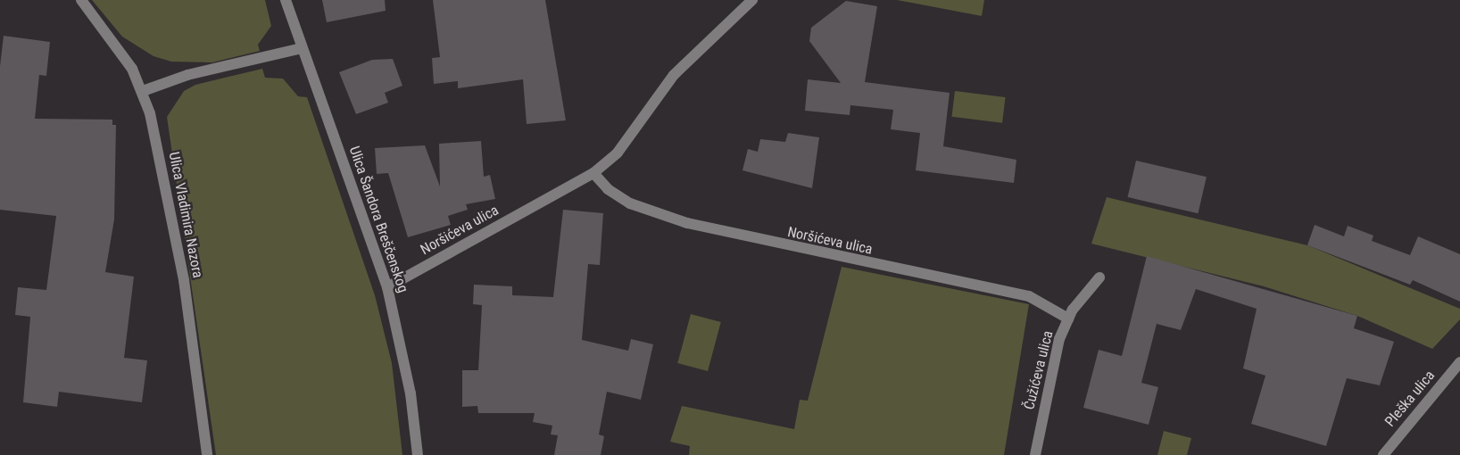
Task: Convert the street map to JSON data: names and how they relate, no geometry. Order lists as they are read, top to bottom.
{
  "streets": {
    "street": [
      "Ulica Vladimira Nazora",
      "Ulica Šandora Breščenskog",
      "Noršićeva ulica",
      "Čužićeva ulica",
      "Pleška ulica"
    ]
  },
  "crossings": [
    ["Ulica Šandora Breščenskog", "Noršićeva ulica"],
    ["Noršićeva ulica", "Čužićeva ulica"]
  ]
}
